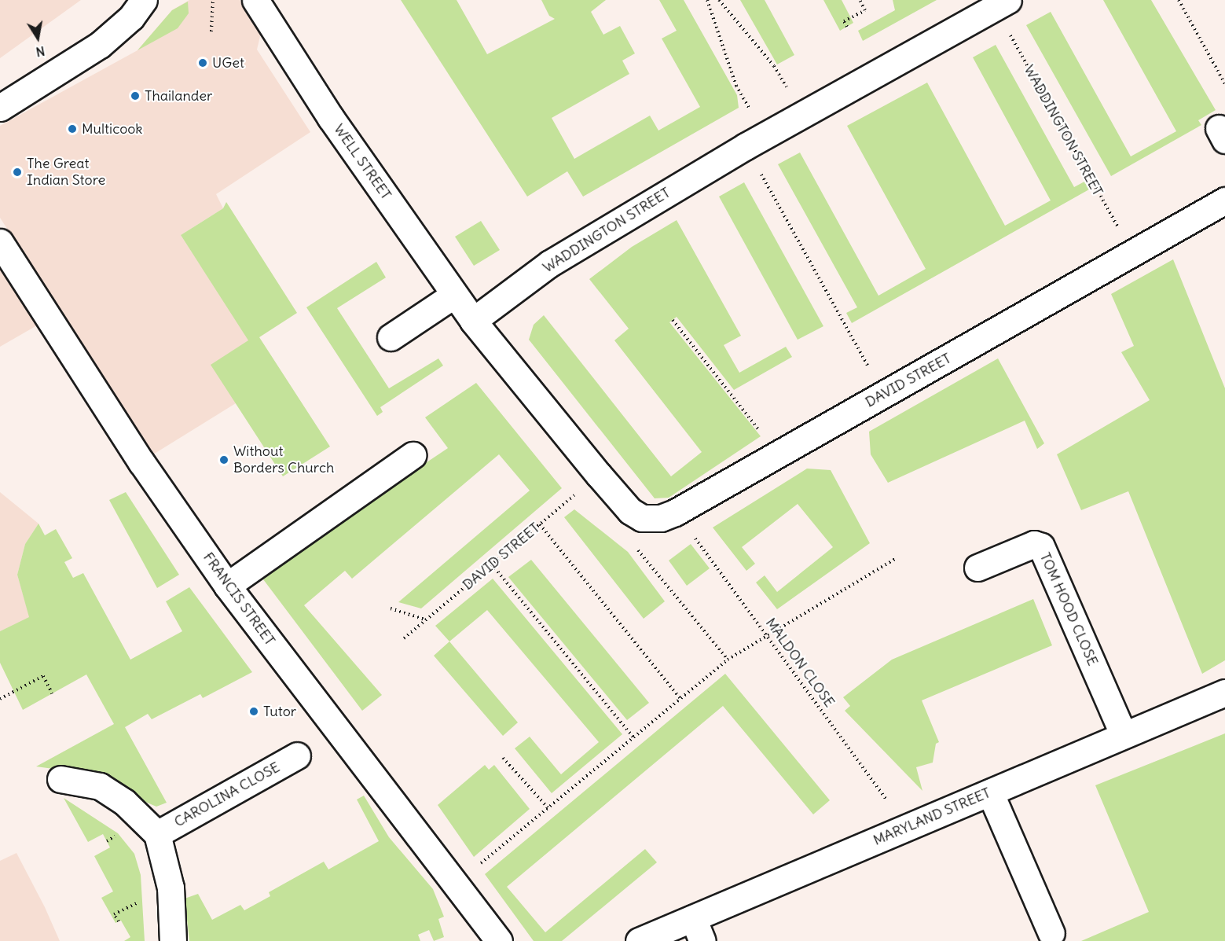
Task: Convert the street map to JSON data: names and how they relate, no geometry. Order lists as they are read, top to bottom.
{
  "streets": {
    "street": [
      "WADDINGTON STREET",
      "WELL STREET",
      "DAVID STREET",
      "FRANCIS STREET",
      "TOM HOOD CLOSE",
      "CAROLINA CLOSE",
      "MARYLAND STREET"
    ],
    "path": ["MALDON CLOSE"]
  },
  "crossings": [
    ["WADDINGTON STREET", "WELL STREET"],
    ["WADDINGTON STREET", "DAVID STREET"],
    ["WELL STREET", "DAVID STREET"],
    ["DAVID STREET", "MALDON CLOSE"],
    ["TOM HOOD CLOSE", "MARYLAND STREET"],
    ["MALDON CLOSE", "MARYLAND STREET"]
  ],
  "places": [
    "UGet",
    "Thailander",
    "Multicook",
    "The Great Indian Store",
    "Without Borders Church",
    "Tutor"
  ],
  "north": "bottom"
}
